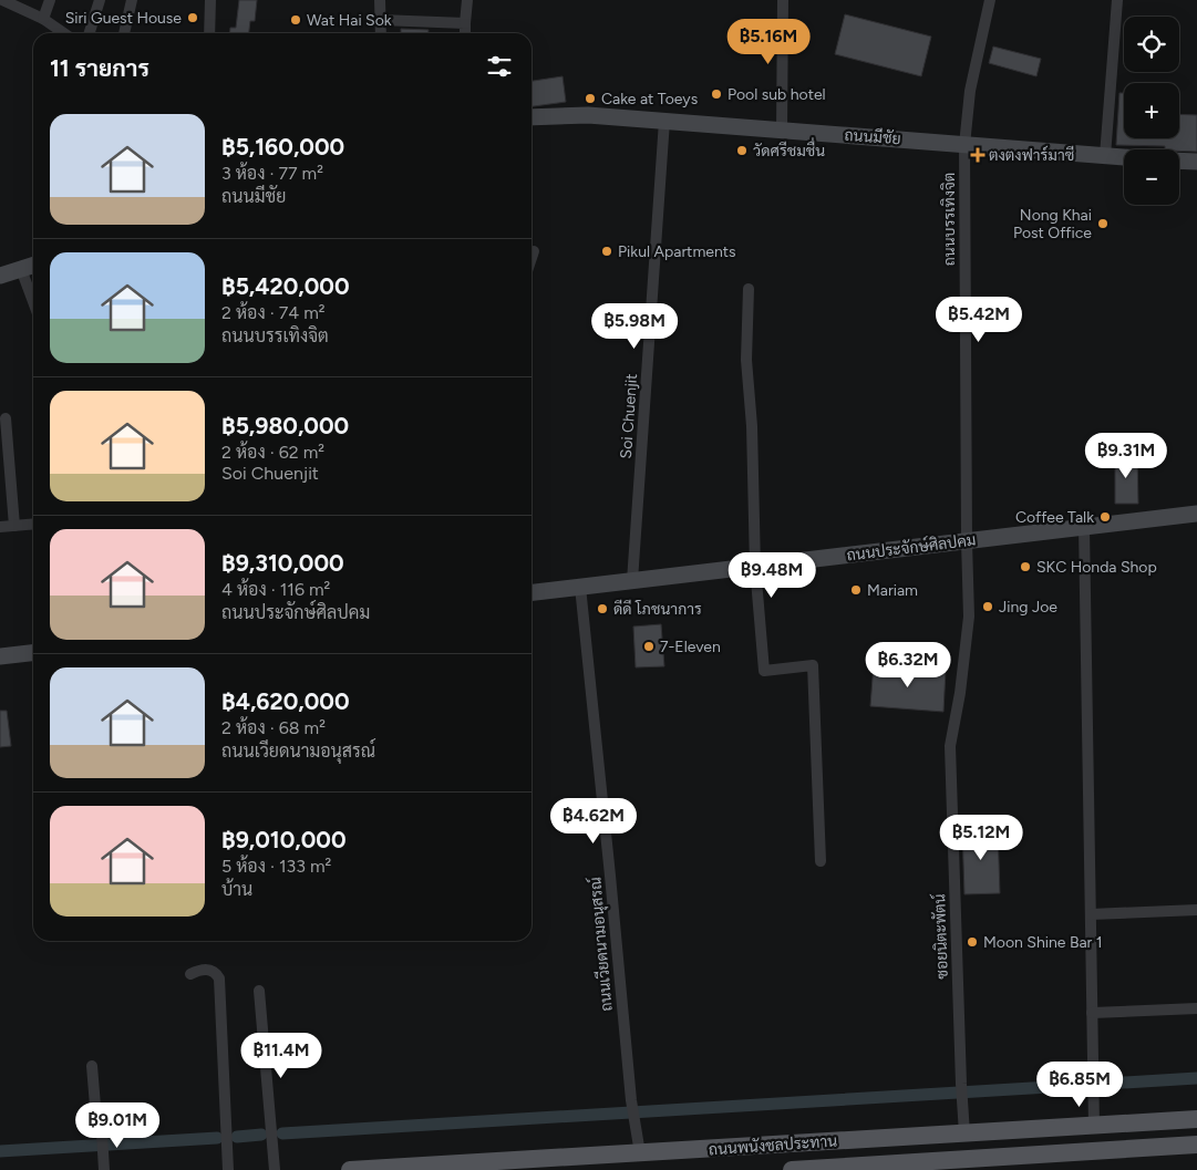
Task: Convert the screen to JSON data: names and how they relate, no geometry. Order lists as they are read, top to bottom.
{
  "streets": {
    "main road": ["ถนนพนังชลประทาน"],
    "street": [
      "ถนนมีชัย",
      "ถนนบรรเทิงจิต",
      "Soi Chuenjit",
      "ถนนประจักษ์ศิลปคม",
      "ซอยนิตะพัตน์",
      "ถนนเวียดนามอนุสรณ์"
    ]
  },
  "crossings": [
    ["ถนนมีชัย", "ถนนบรรเทิงจิต"],
    ["ถนนมีชัย", "Soi Chuenjit"],
    ["ถนนบรรเทิงจิต", "ถนนประจักษ์ศิลปคม"],
    ["ถนนบรรเทิงจิต", "ซอยนิตะพัตน์"],
    ["Soi Chuenjit", "ถนนประจักษ์ศิลปคม"],
    ["ถนนประจักษ์ศิลปคม", "ซอยนิตะพัตน์"],
    ["ถนนประจักษ์ศิลปคม", "ถนนเวียดนามอนุสรณ์"],
    ["ซอยนิตะพัตน์", "ถนนพนังชลประทาน"],
    ["ถนนเวียดนามอนุสรณ์", "ถนนพนังชลประทาน"]
  ],
  "places": {
    "other": [
      "Siri Guest House",
      "Wat Hai Sok",
      "Pool sub hotel",
      "Cake at Toeys",
      "วัดศรีชมชื่น",
      "Nong Khai Post Office",
      "Pikul Apartments",
      "Coffee Talk",
      "SKC Honda Shop",
      "Mariam",
      "Jing Joe",
      "ดีดี โภชนาการ",
      "7-Eleven",
      "Moon Shine Bar 1"
    ],
    "health": ["ตงตงฟาร์มาซี"]
  },
  "page": {
    "map_buttons": ["+", "−"],
    "price": [
      "฿5.16M",
      "฿5.42M",
      "฿5.98M",
      "฿9.31M",
      "฿9.48M",
      "฿6.32M",
      "฿4.62M",
      "฿5.12M",
      "฿11.4M",
      "฿6.85M",
      "฿9.01M"
    ],
    "heading": "11 รายการ",
    "list": [
      {
        "name": "฿5,160,000",
        "note": "3 ห้อง · 77 m² · ถนนมีชัย"
      },
      {
        "name": "฿5,420,000",
        "note": "2 ห้อง · 74 m² · ถนนบรรเทิงจิต"
      },
      {
        "name": "฿5,980,000",
        "note": "2 ห้อง · 62 m² · Soi Chuenjit"
      },
      {
        "name": "฿9,310,000",
        "note": "4 ห้อง · 116 m² · ถนนประจักษ์ศิลปคม"
      },
      {
        "name": "฿4,620,000",
        "note": "2 ห้อง · 68 m² · ถนนเวียดนามอนุสรณ์"
      },
      {
        "name": "฿9,010,000",
        "note": "5 ห้อง · 133 m² · บ้าน"
      }
    ]
  }
}
